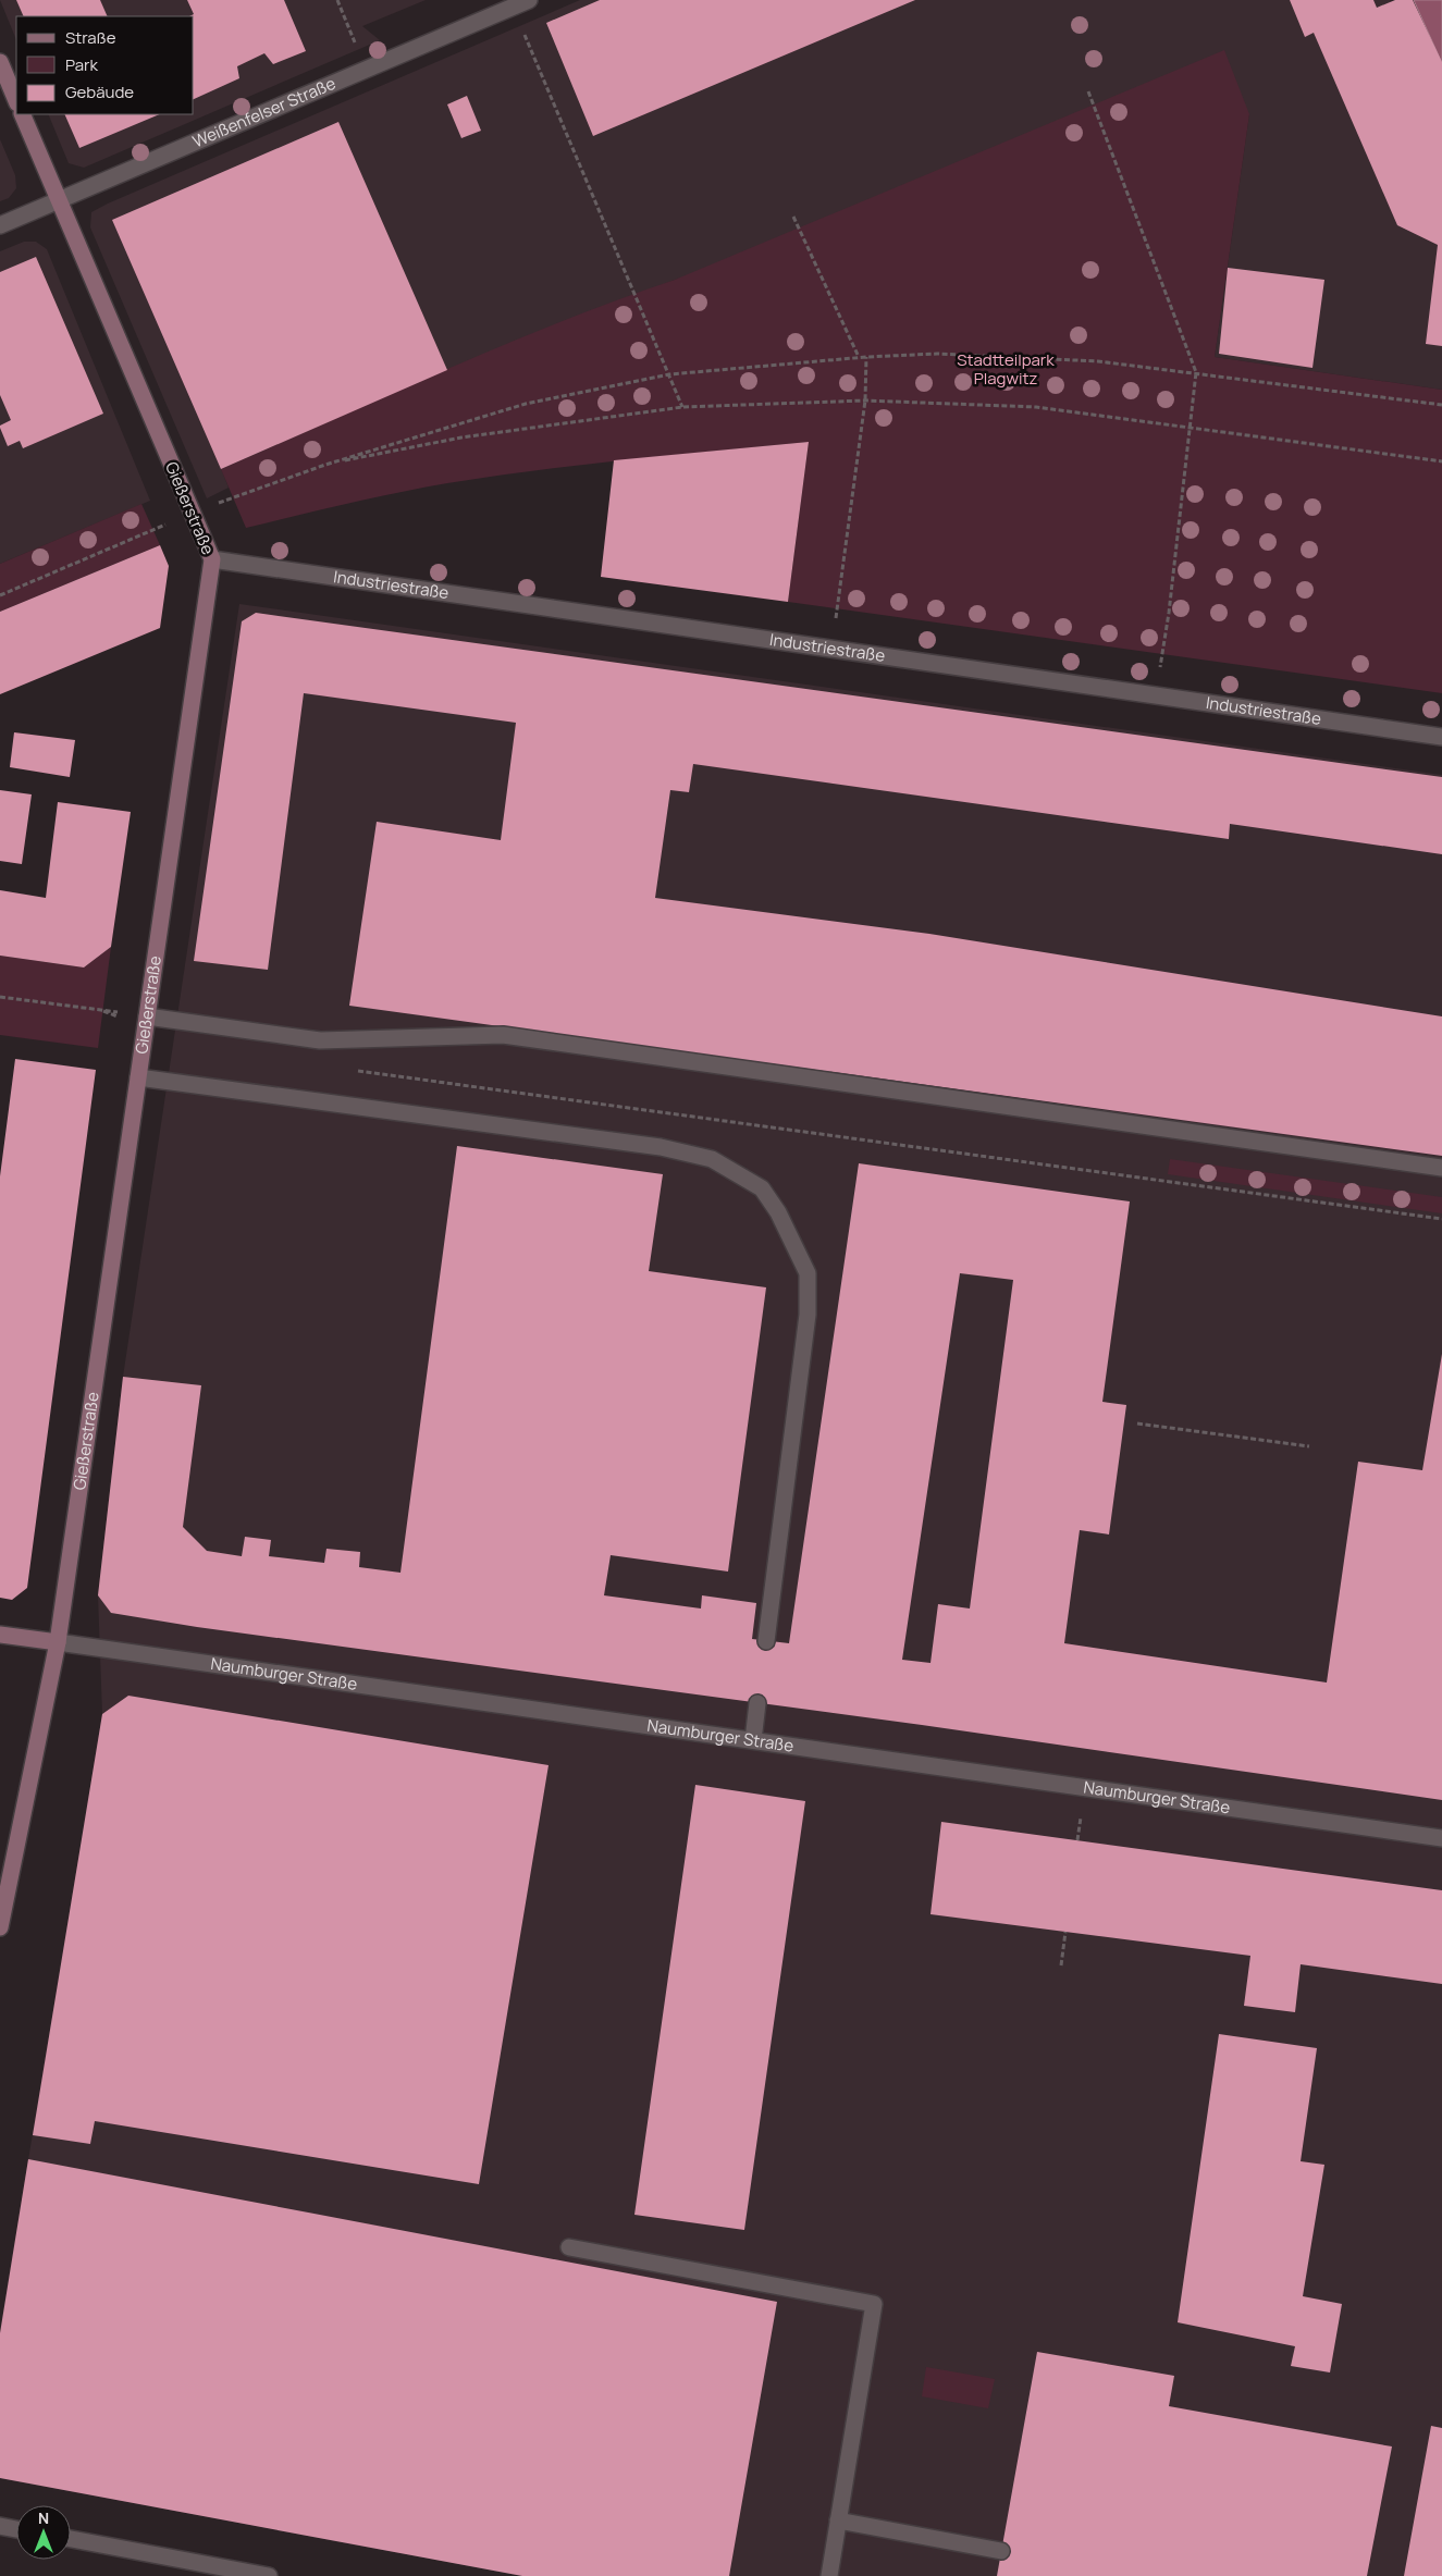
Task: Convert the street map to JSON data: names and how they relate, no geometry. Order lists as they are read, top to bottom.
{
  "streets": {
    "street": [
      "Weißenfelser Straße",
      "Gießerstraße",
      "Industriestraße",
      "Naumburger Straße"
    ]
  },
  "crossings": [
    ["Weißenfelser Straße", "Gießerstraße"],
    ["Gießerstraße", "Industriestraße"],
    ["Gießerstraße", "Naumburger Straße"]
  ],
  "parks": ["Stadtteilpark Plagwitz"],
  "legend": ["Straße", "Park", "Gebäude"],
  "north": "top"
}
